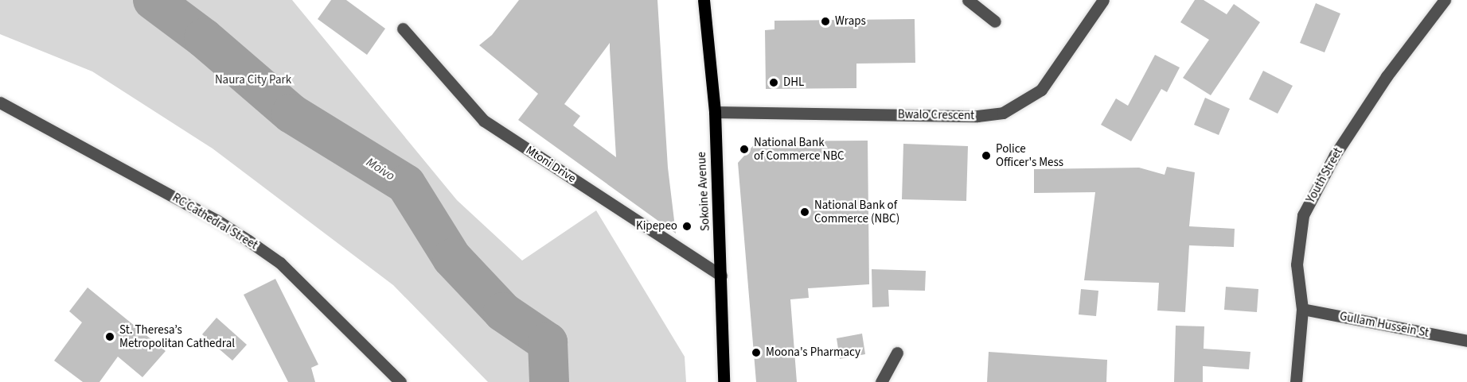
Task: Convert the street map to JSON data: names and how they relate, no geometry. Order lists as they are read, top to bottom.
{
  "streets": {
    "main road": ["Sokoine Avenue"],
    "street": [
      "Bwalo Crescent",
      "Mtoni Drive",
      "Youth Street",
      "RC Cathedral Street",
      "Gullam Hussein St"
    ]
  },
  "crossings": [
    ["Bwalo Crescent", "Sokoine Avenue"],
    ["Mtoni Drive", "Sokoine Avenue"],
    ["Youth Street", "Gullam Hussein St"]
  ],
  "water": ["Moivo"],
  "parks": ["Naura City Park"],
  "places": [
    "Wraps",
    "DHL",
    "National Bank of Commerce NBC",
    "Police Officer's Mess",
    "National Bank of Commerce (NBC)",
    "Kipepeo",
    "St. Theresa’s Metropolitan Cathedral",
    "Moona's Pharmacy"
  ]
}
